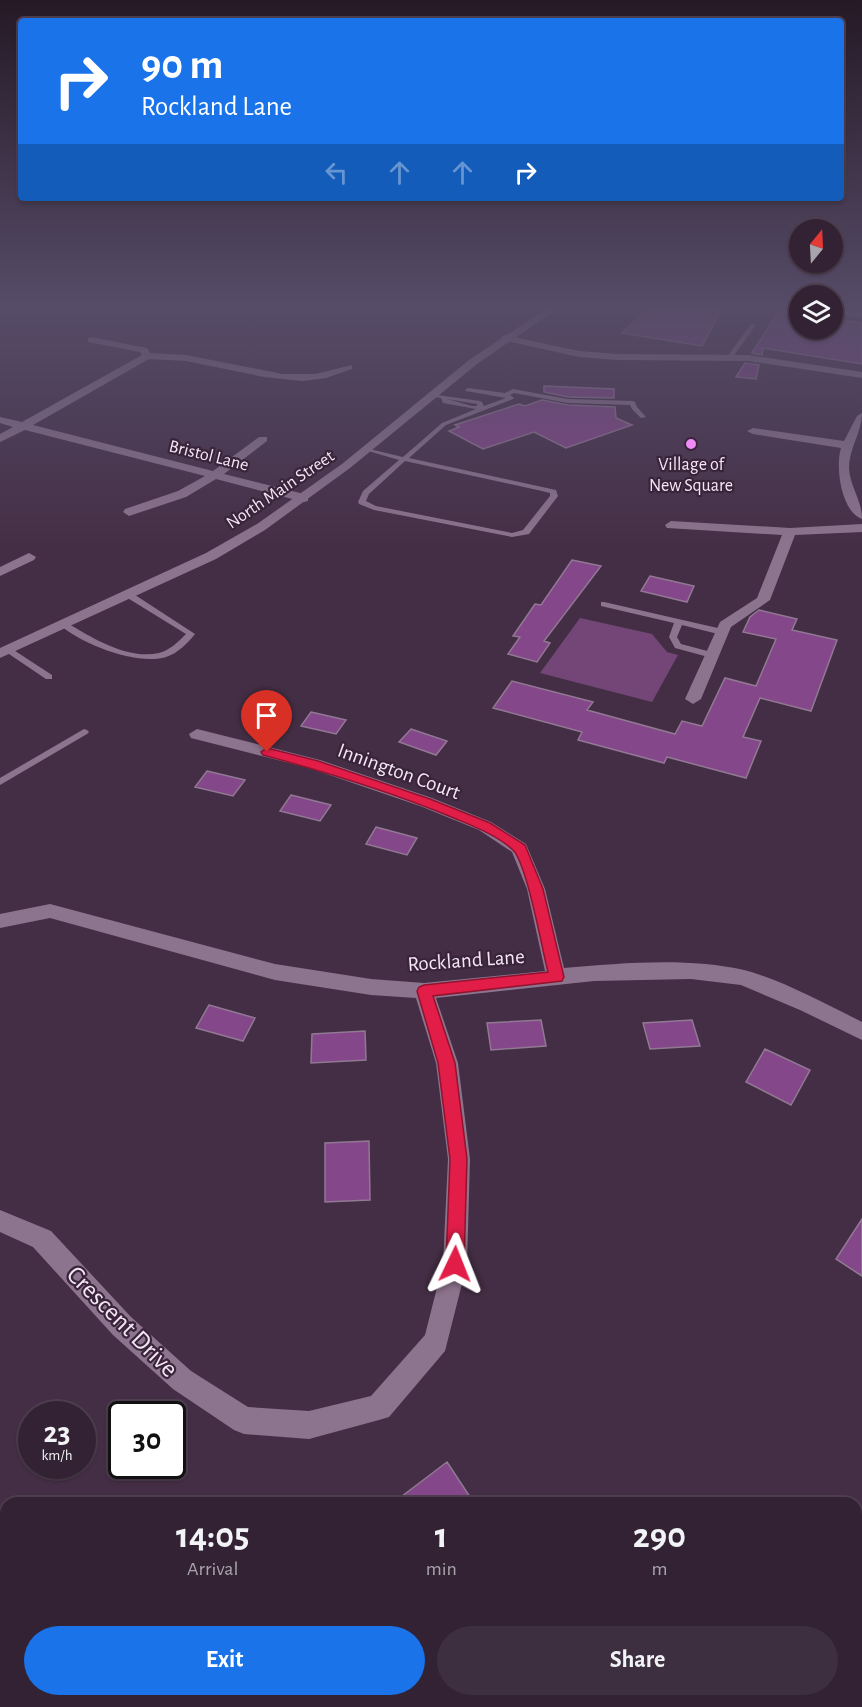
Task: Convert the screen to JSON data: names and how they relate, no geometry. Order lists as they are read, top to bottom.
{
  "streets": {
    "street": [
      "Bristol Lane",
      "North Main Street",
      "Innington Court",
      "Rockland Lane",
      "Crescent Drive"
    ]
  },
  "crossings": [
    ["Bristol Lane", "North Main Street"],
    ["Innington Court", "Rockland Lane"],
    ["Rockland Lane", "Crescent Drive"]
  ],
  "places": ["Village of New Square"],
  "north": "top",
  "page": {
    "turn": ["90 m", "Rockland Lane"],
    "speed": "23 km/h",
    "limit": "30",
    "eta": [
      "14:05",
      "Arrival",
      "1",
      "min",
      "290",
      "m"
    ],
    "buttons": ["Exit", "Share"]
  }
}
